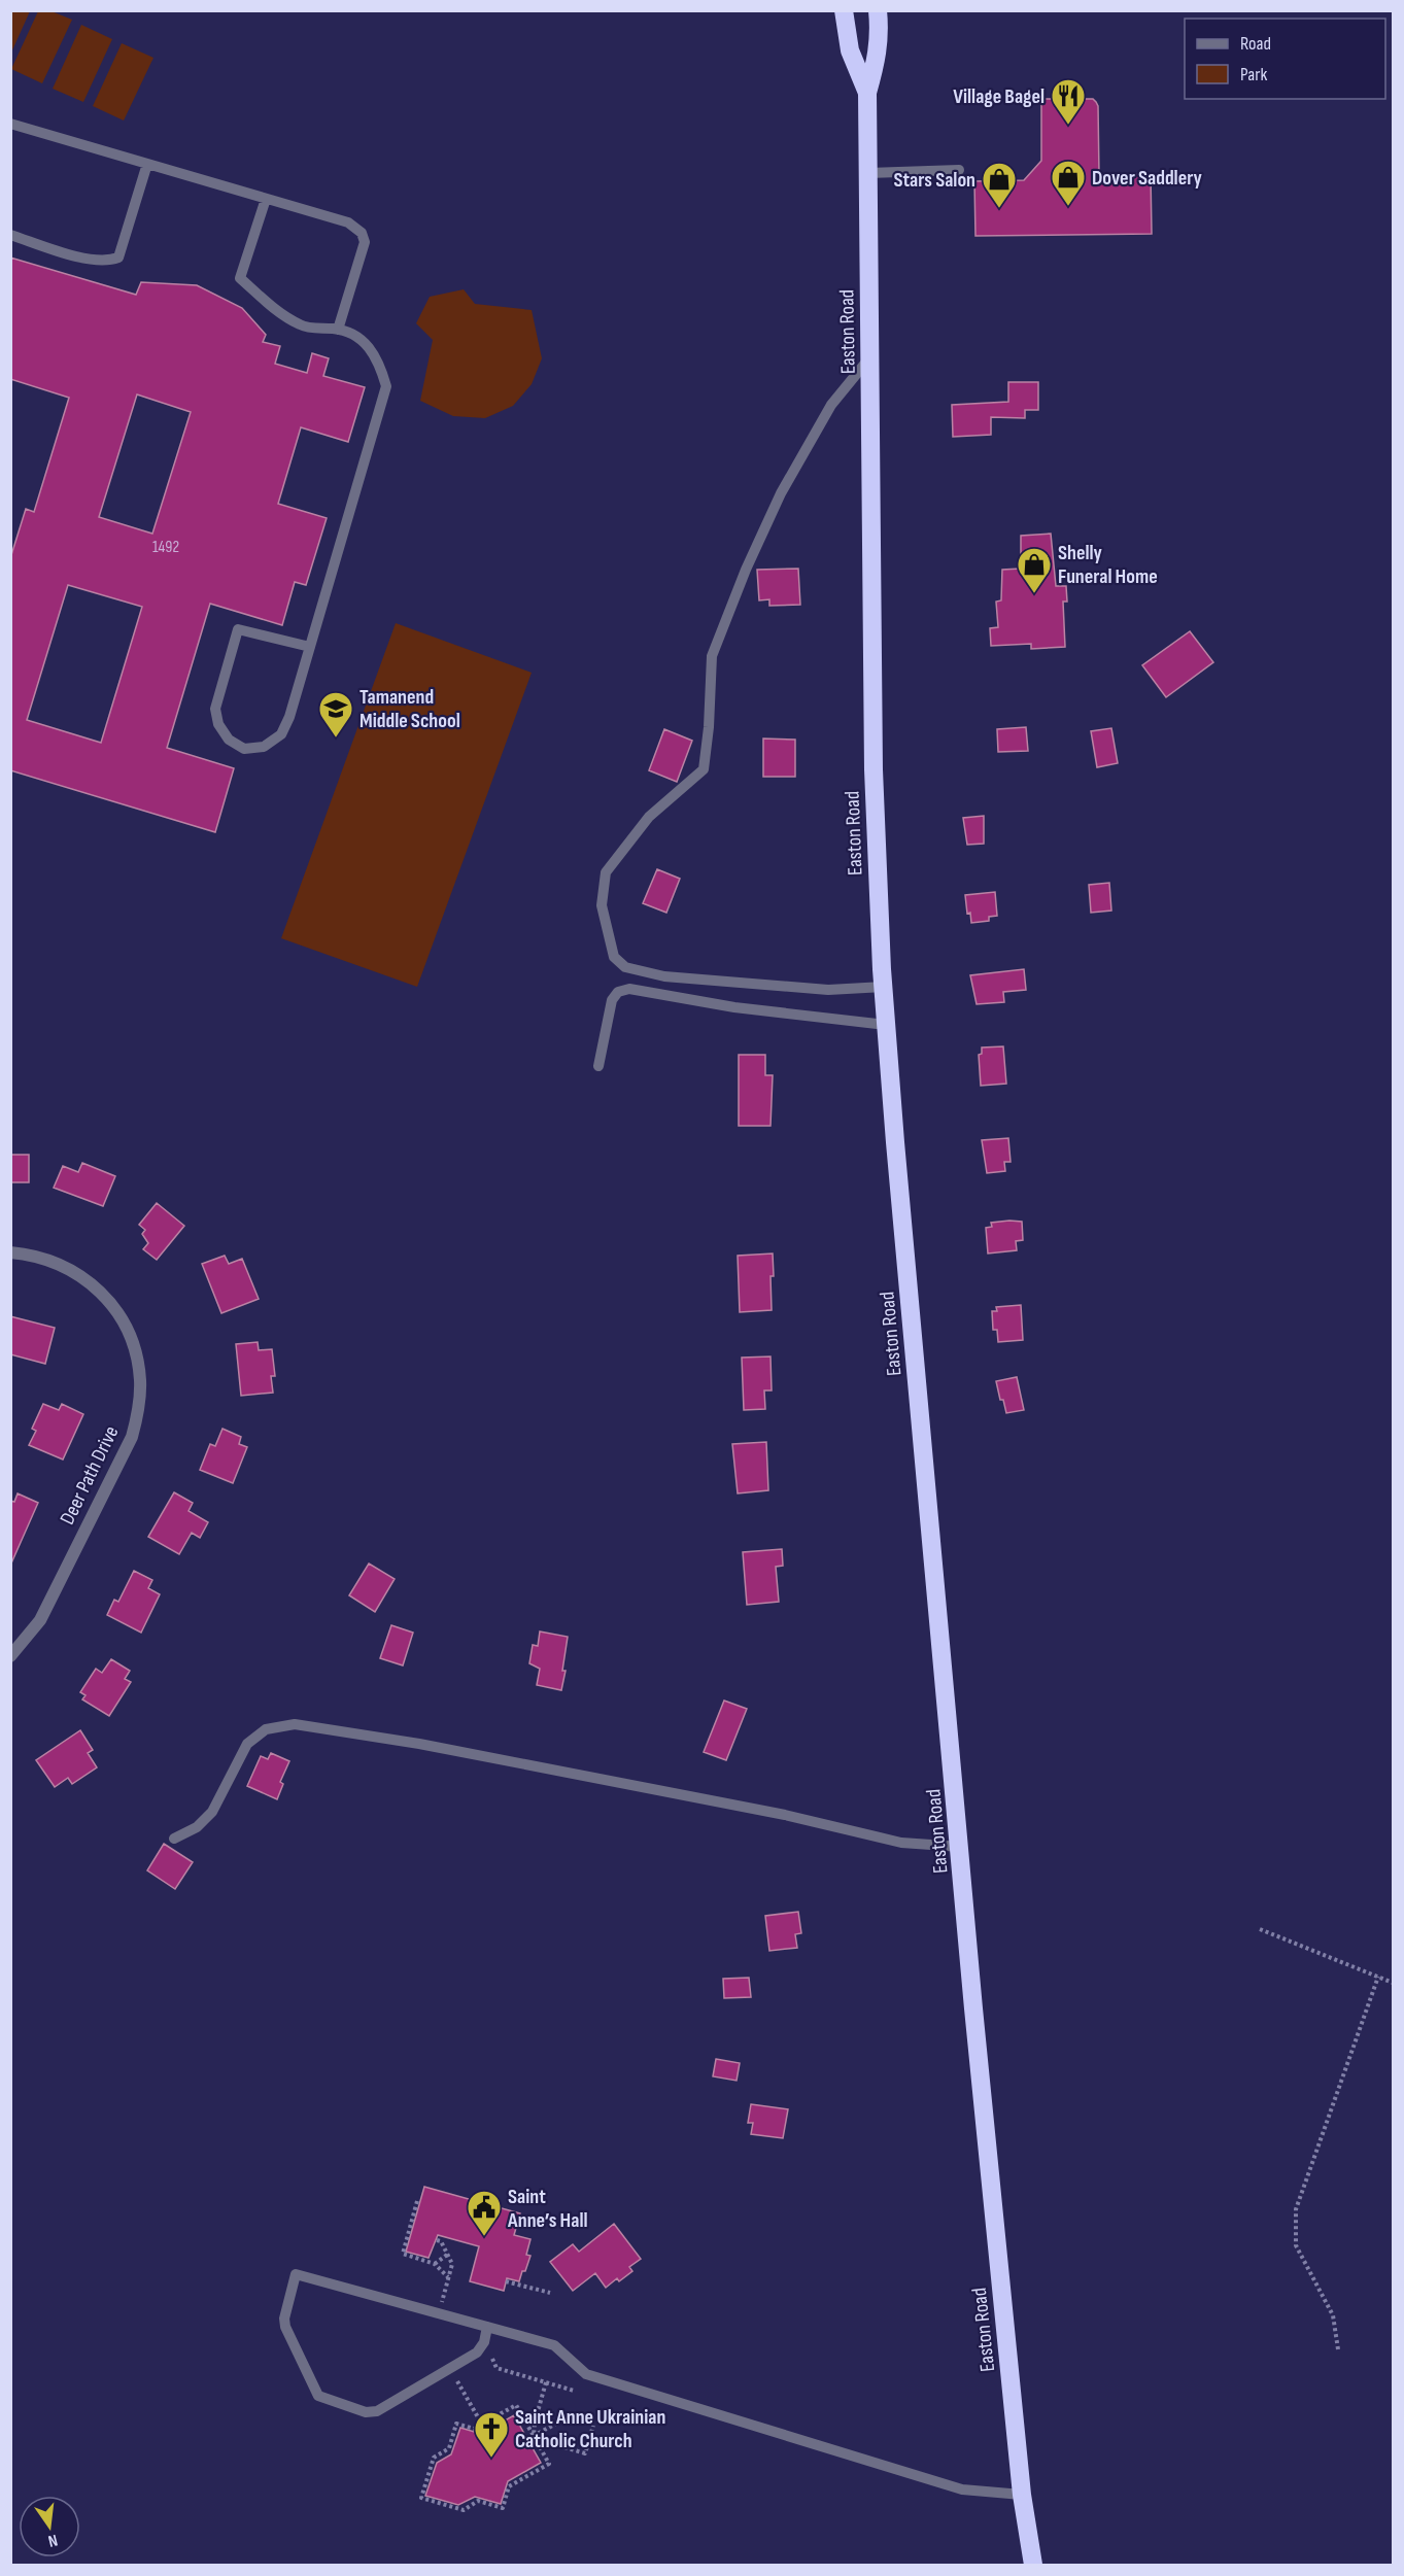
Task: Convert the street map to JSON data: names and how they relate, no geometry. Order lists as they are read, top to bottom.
{
  "streets": {
    "highway": ["Easton Road"],
    "street": ["Deer Path Drive"]
  },
  "places": {
    "restaurant": ["Village Bagel"],
    "shop": ["Dover Saddlery", "Stars Salon", "Shelly Funeral Home"],
    "school or university": ["Tamanend Middle School"],
    "public building": ["Saint Anne’s Hall"],
    "church": ["Saint Anne Ukrainian Catholic Church"]
  },
  "house_numbers": ["1492"],
  "legend": ["Road", "Park"],
  "north": "bottom"
}
